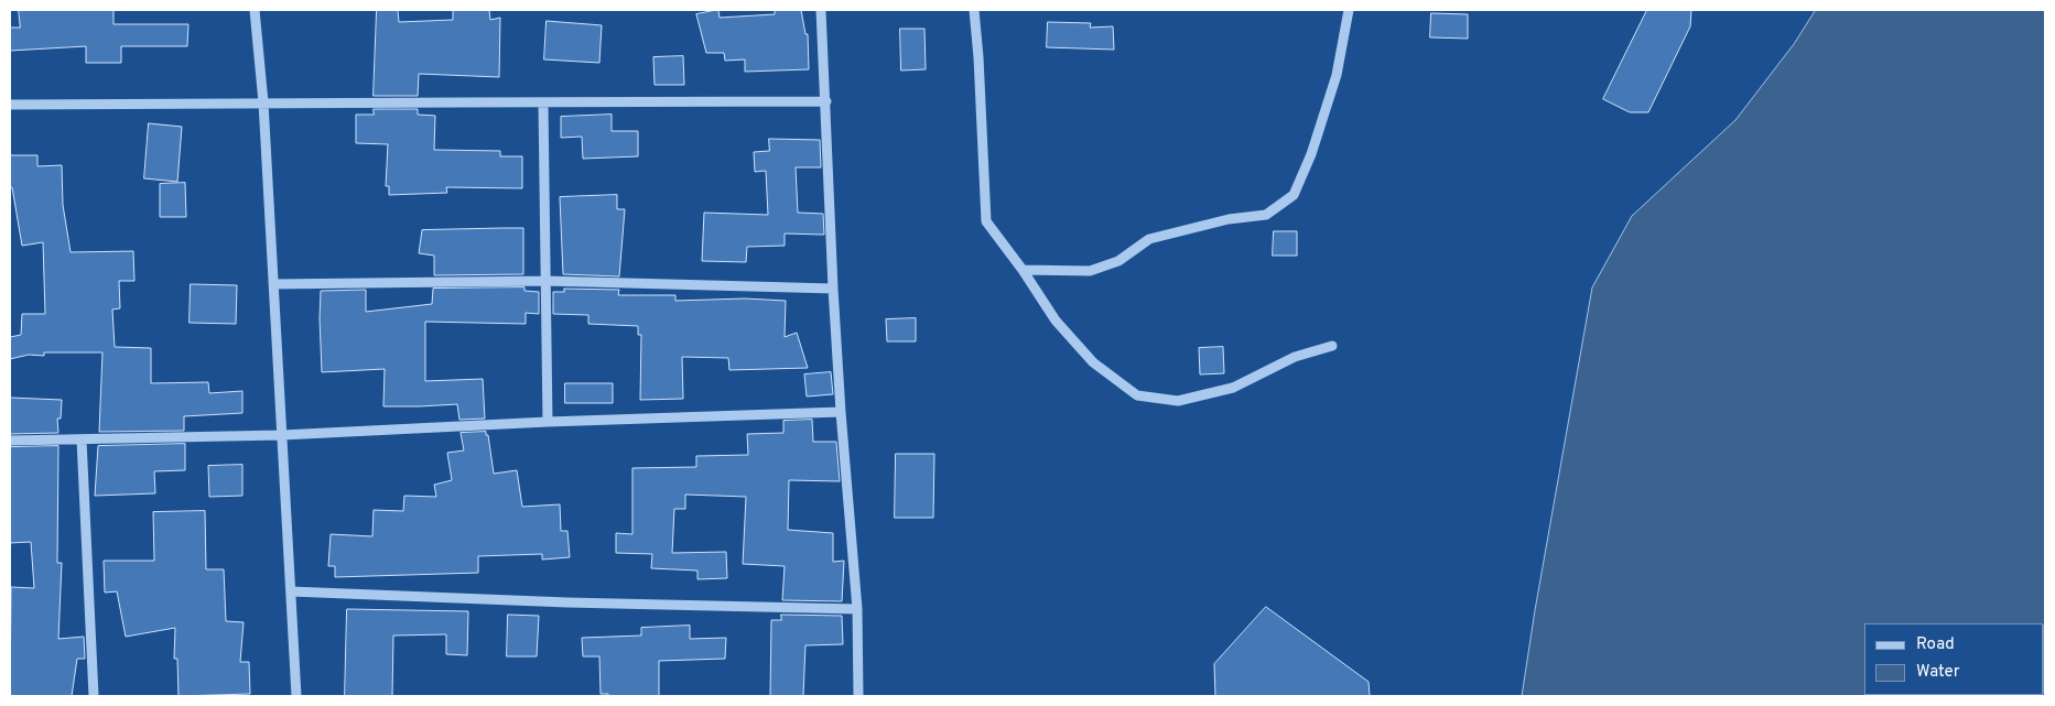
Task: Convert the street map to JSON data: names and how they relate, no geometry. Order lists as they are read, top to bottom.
{
  "legend": ["Road", "Water"]
}
